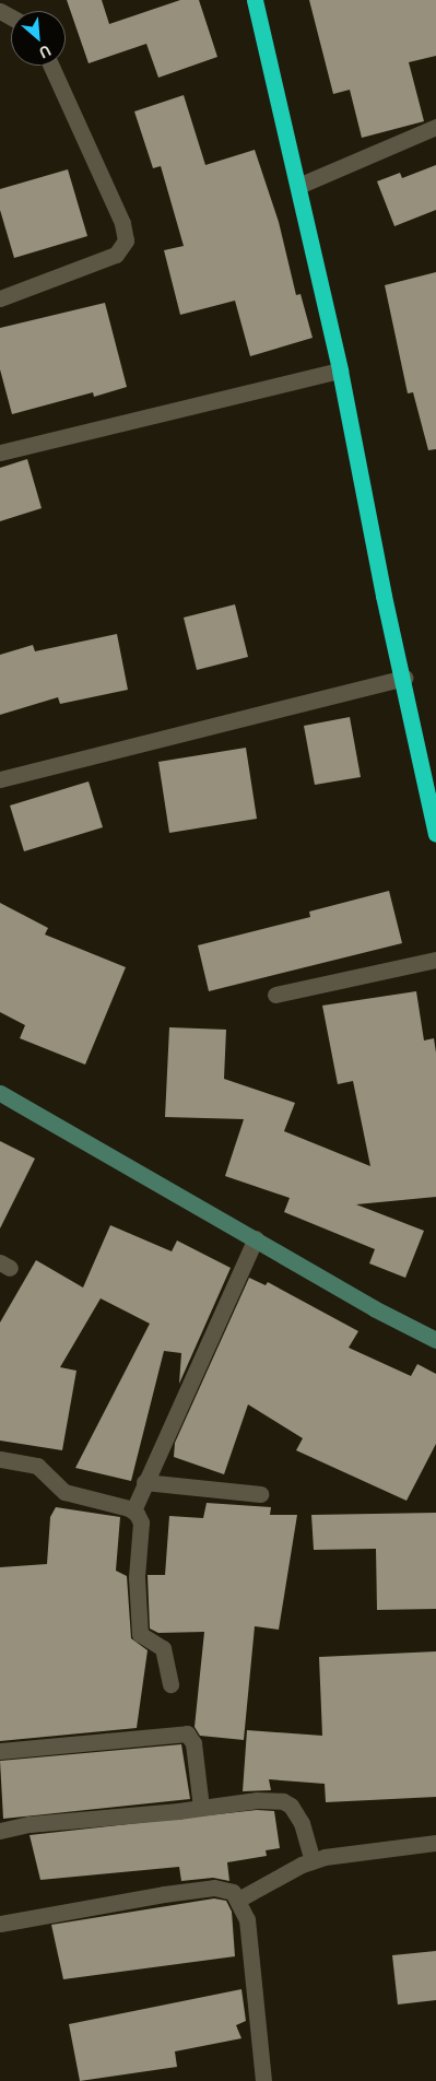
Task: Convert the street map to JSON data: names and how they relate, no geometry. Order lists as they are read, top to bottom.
{
  "north": "bottom right"
}
